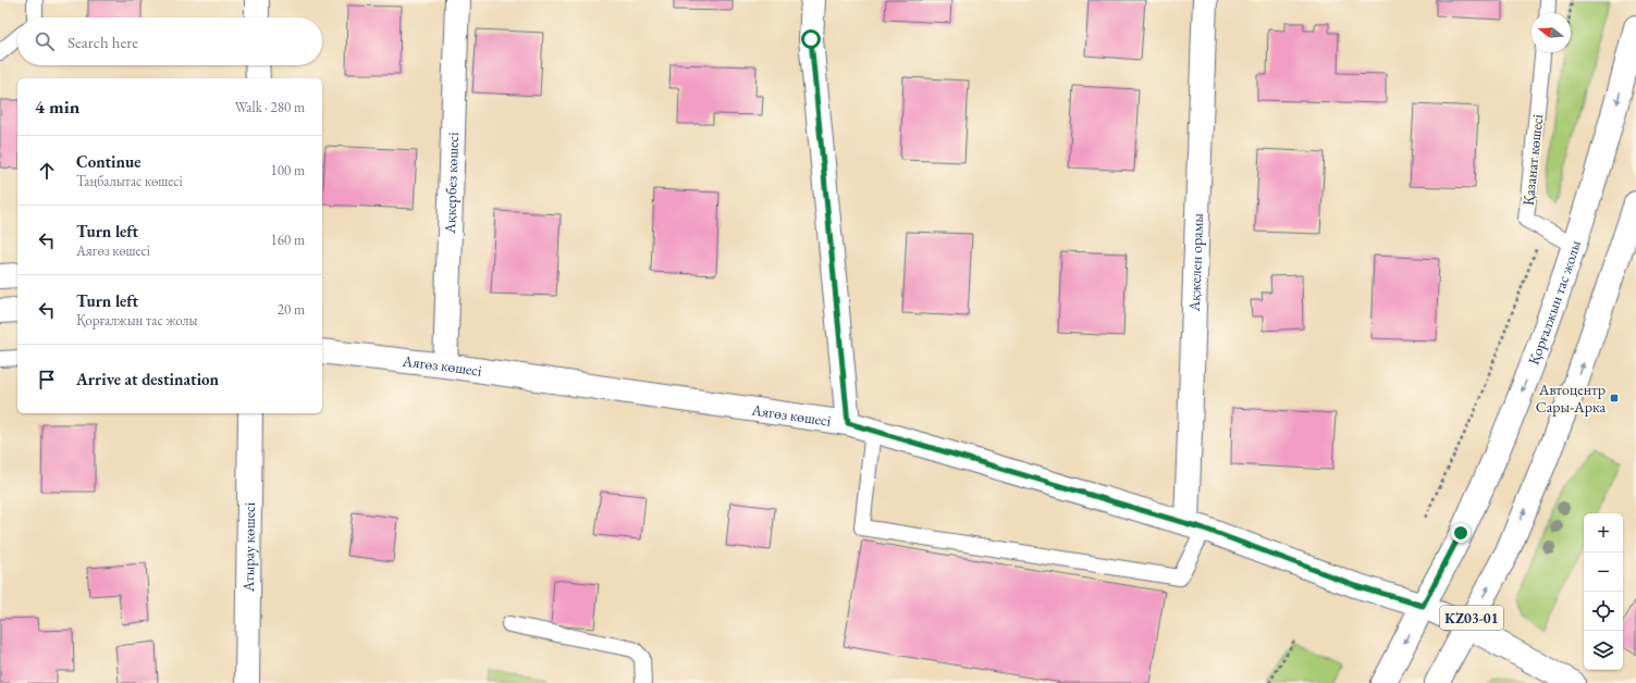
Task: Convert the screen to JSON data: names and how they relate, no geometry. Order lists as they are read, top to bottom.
{
  "streets": {
    "street": [
      "Ақкербез көшесі",
      "Ақжелен орамы",
      "Қорғалжын тас жолы",
      "Аягөз көшесі",
      "Атырау көшесі",
      "KZ03-01"
    ],
    "lane": ["Қазанат көшесі"]
  },
  "crossings": [
    ["Қазанат көшесі", "Қорғалжын тас жолы"],
    ["Ақкербез көшесі", "Аягөз көшесі"],
    ["Ақжелен орамы", "Аягөз көшесі"],
    ["Қорғалжын тас жолы", "Аягөз көшесі"],
    ["Аягөз көшесі", "KZ03-01"]
  ],
  "places": {
    "transit": ["Автоцентр Сары-Арка"]
  },
  "north": "left",
  "page": {
    "search": "Search here",
    "heading": ["4 min", "Walk · 280 m"],
    "list": [
      ["Continue", "Таңбалытас көшесі", "100 m"],
      ["Turn left", "Аягөз көшесі", "160 m"],
      ["Turn left", "Қорғалжын тас жолы", "20 m"],
      "Arrive at destination"
    ],
    "map_buttons": ["+", "−"]
  }
}
